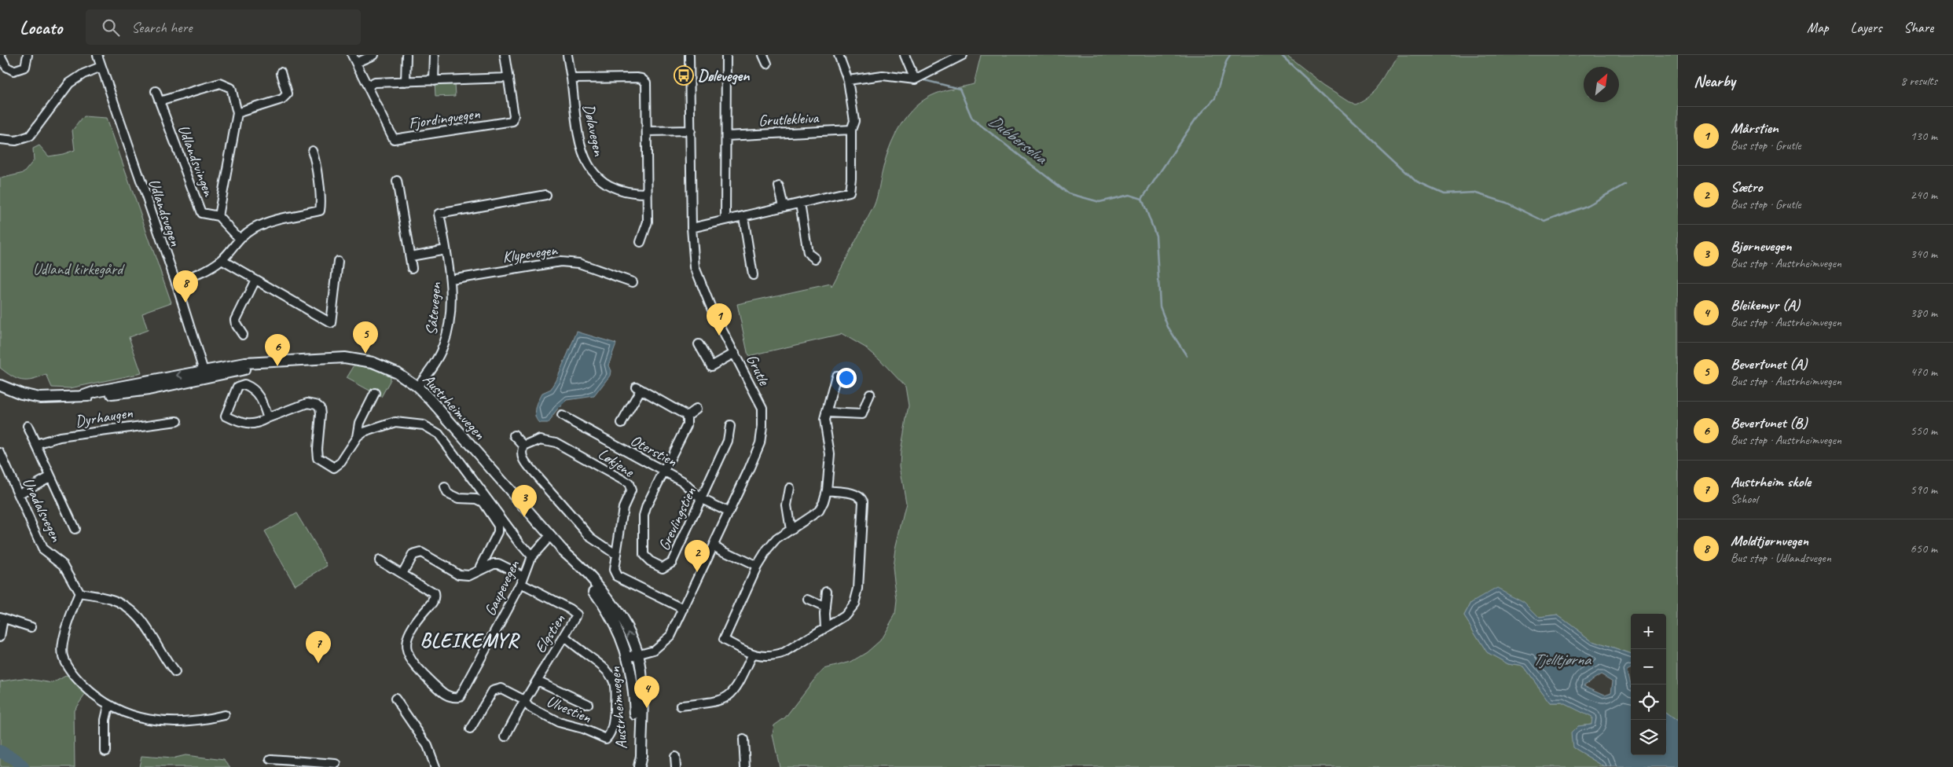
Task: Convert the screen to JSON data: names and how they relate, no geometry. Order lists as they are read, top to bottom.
{
  "streets": {
    "main road": ["Austrheimvegen"],
    "street": [
      "Fjordingvegen",
      "Grutlekleiva",
      "Dølavegen",
      "Udlandsvingen",
      "Udlandsvegen",
      "Klypevegen",
      "Såtevegen",
      "Grutle",
      "Dyrhaugen",
      "Oterstien",
      "Løkjene",
      "Uradalsvegen",
      "Grevlingstien",
      "Gaupevegen",
      "Elgstien",
      "Ulvestien"
    ]
  },
  "crossings": [
    ["Udlandsvegen", "Austrheimvegen"],
    ["Klypevegen", "Såtevegen"],
    ["Såtevegen", "Austrheimvegen"],
    ["Grutle", "Austrheimvegen"],
    ["Grutle", "Oterstien"],
    ["Grutle", "Løkjene"],
    ["Austrheimvegen", "Gaupevegen"],
    ["Oterstien", "Grevlingstien"],
    ["Gaupevegen", "Elgstien"],
    ["Elgstien", "Ulvestien"]
  ],
  "districts": ["BLEIKEMYR"],
  "water": ["Dubberselva", "Tjelltjørna"],
  "parks": ["Udland kirkegård"],
  "places": {
    "bus stop": ["Dølevegen"]
  },
  "north": "top right",
  "page": {
    "header": "Locato",
    "search": "Search here",
    "nav": ["Map", "Layers", "Share"],
    "heading": ["Nearby", "8 results"],
    "list": [
      {
        "mark": "1",
        "name": "Mårstien",
        "note": "Bus stop · Grutle",
        "value": "130 m"
      },
      {
        "mark": "2",
        "name": "Sætro",
        "note": "Bus stop · Grutle",
        "value": "240 m"
      },
      {
        "mark": "3",
        "name": "Bjørnevegen",
        "note": "Bus stop · Austrheimvegen",
        "value": "340 m"
      },
      {
        "mark": "4",
        "name": "Bleikemyr (A)",
        "note": "Bus stop · Austrheimvegen",
        "value": "380 m"
      },
      {
        "mark": "5",
        "name": "Bevertunet (A)",
        "note": "Bus stop · Austrheimvegen",
        "value": "470 m"
      },
      {
        "mark": "6",
        "name": "Bevertunet (B)",
        "note": "Bus stop · Austrheimvegen",
        "value": "550 m"
      },
      {
        "mark": "7",
        "name": "Austrheim skole",
        "note": "School",
        "value": "590 m"
      },
      {
        "mark": "8",
        "name": "Moldtjørnvegen",
        "note": "Bus stop · Udlandsvegen",
        "value": "650 m"
      }
    ],
    "pins": [
      "8",
      "1",
      "5",
      "6",
      "3",
      "2",
      "7",
      "4"
    ],
    "map_buttons": ["+", "−"]
  }
}
